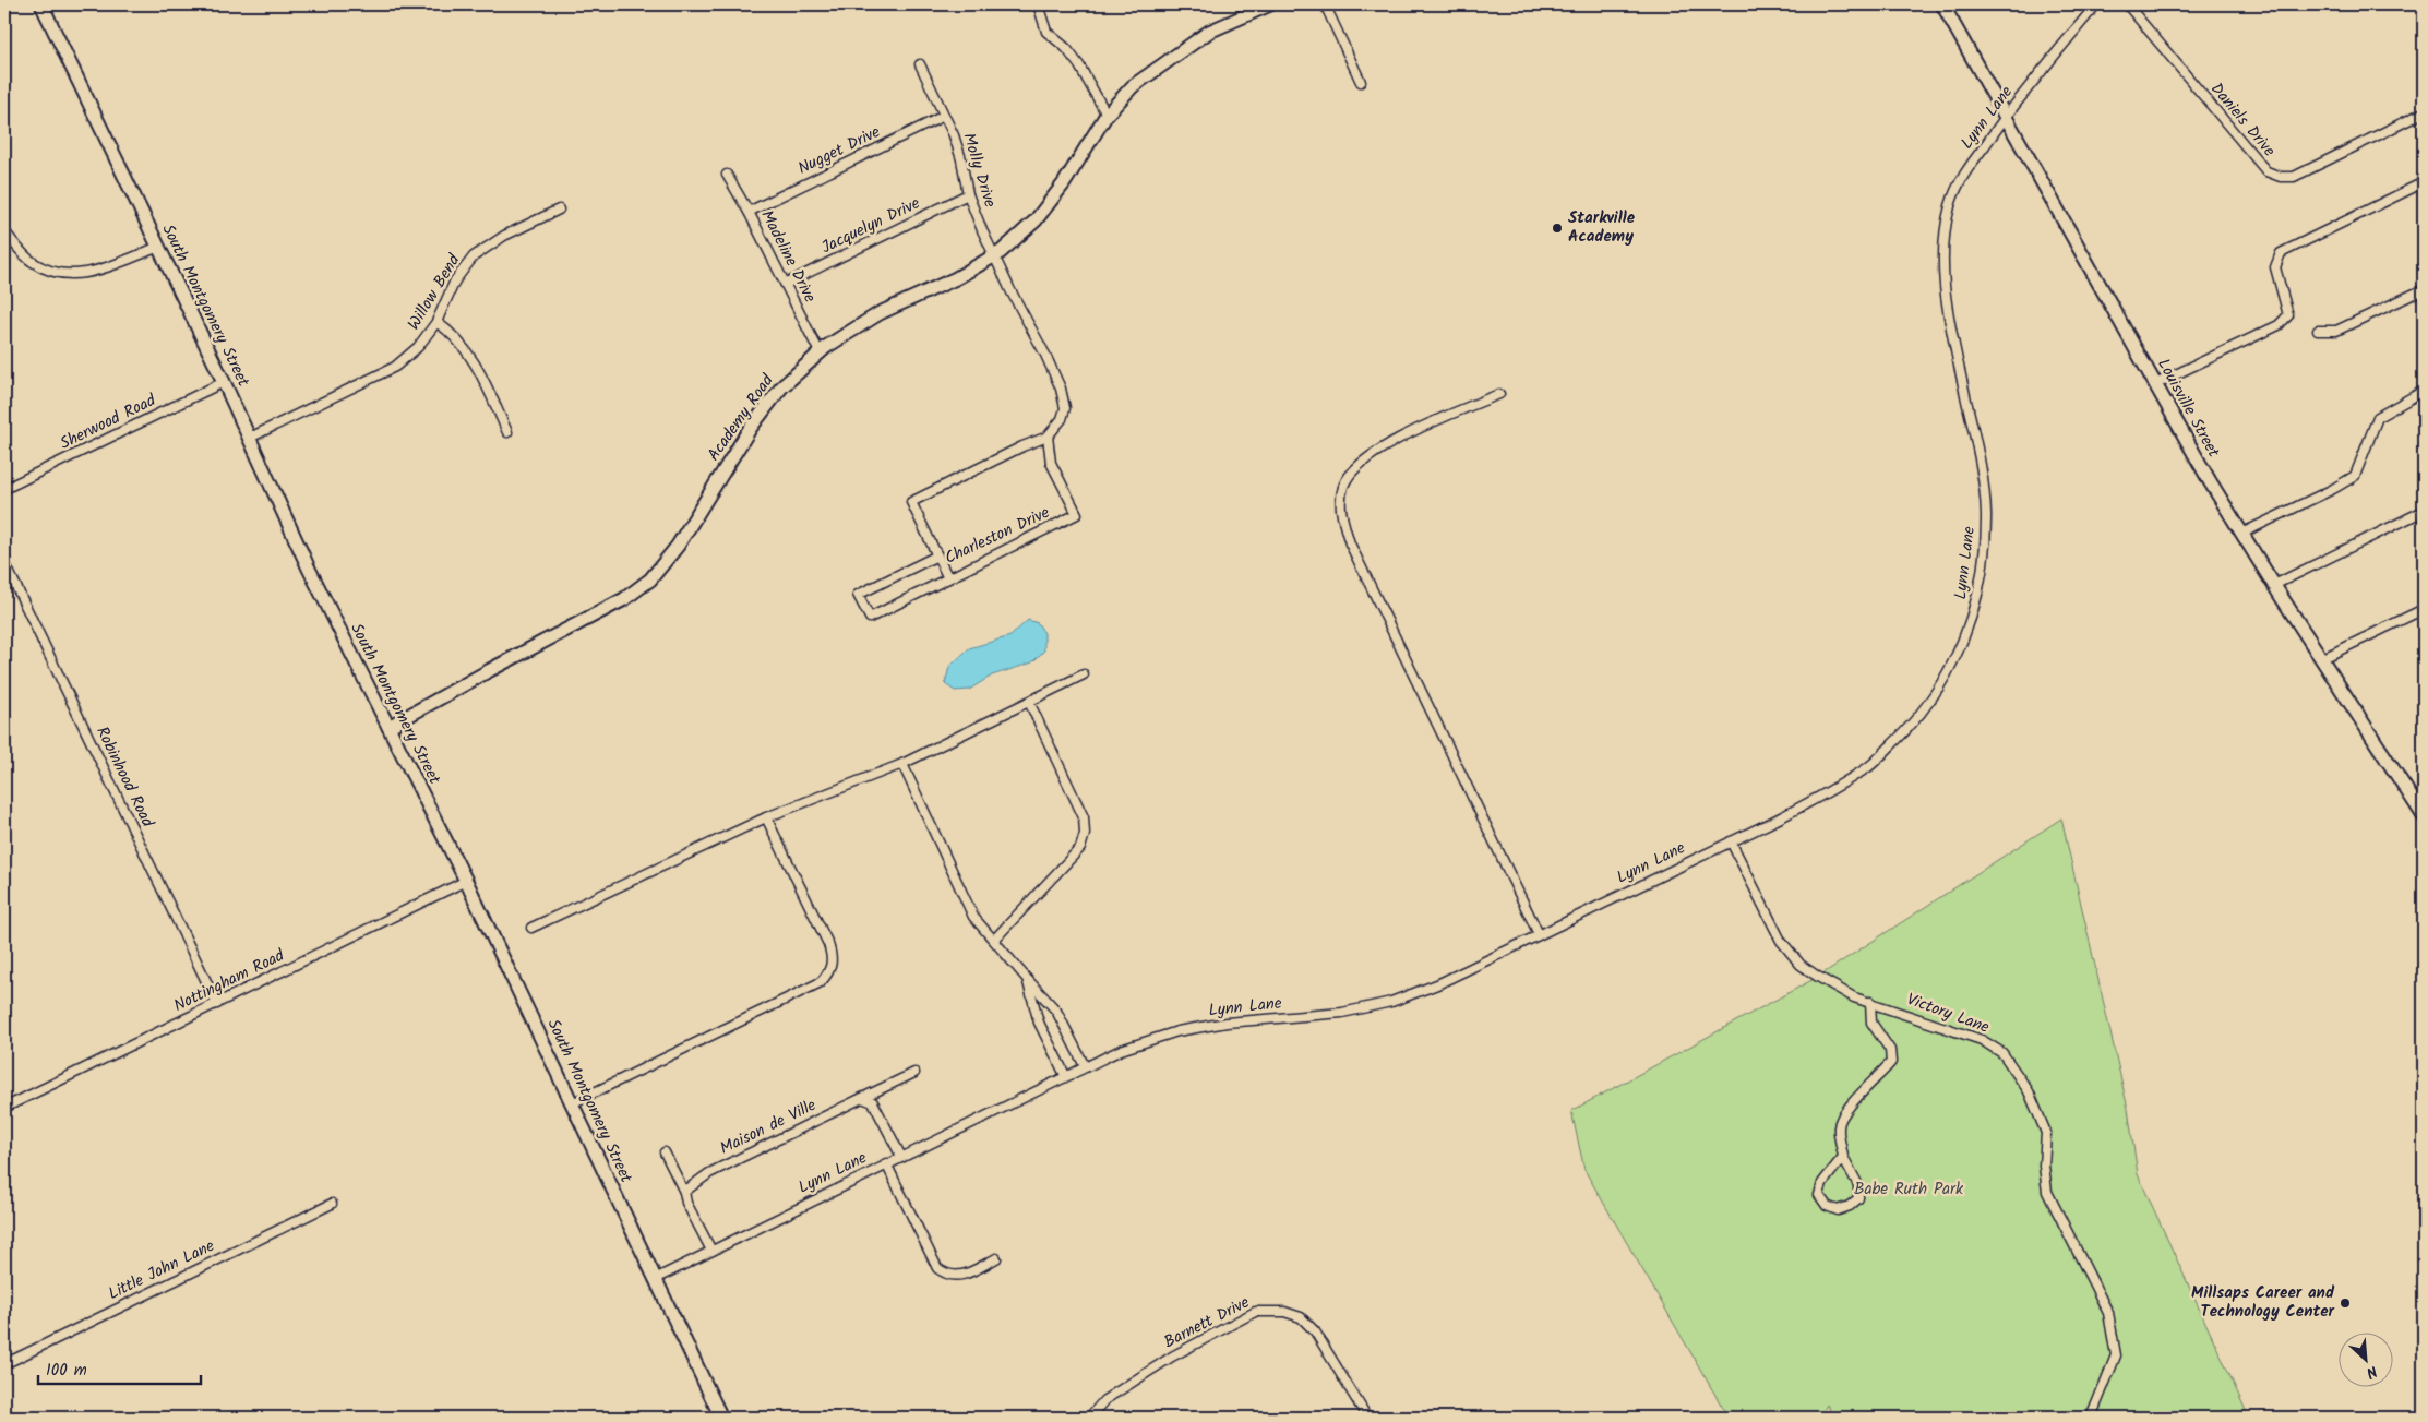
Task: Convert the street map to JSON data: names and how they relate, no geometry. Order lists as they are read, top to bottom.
{
  "streets": {
    "street": [
      "Lynn Lane",
      "Daniels Drive",
      "Nugget Drive",
      "Molly Drive",
      "Jacquelyn Drive",
      "Madeline Drive",
      "Willow Bend",
      "South Montgomery Street",
      "Louisville Street",
      "Academy Road",
      "Sherwood Road",
      "Charleston Drive",
      "Robinhood Road",
      "Nottingham Road",
      "Victory Lane",
      "Maison de Ville",
      "Little John Lane",
      "Barnett Drive"
    ]
  },
  "crossings": [
    ["Lynn Lane", "South Montgomery Street"],
    ["Lynn Lane", "Louisville Street"],
    ["Lynn Lane", "Victory Lane"],
    ["Nugget Drive", "Molly Drive"],
    ["Nugget Drive", "Madeline Drive"],
    ["Molly Drive", "Jacquelyn Drive"],
    ["Molly Drive", "Academy Road"],
    ["Jacquelyn Drive", "Madeline Drive"],
    ["Madeline Drive", "Academy Road"],
    ["Willow Bend", "South Montgomery Street"],
    ["South Montgomery Street", "Academy Road"],
    ["South Montgomery Street", "Sherwood Road"],
    ["South Montgomery Street", "Nottingham Road"],
    ["Robinhood Road", "Nottingham Road"]
  ],
  "parks": ["Babe Ruth Park"],
  "places": ["Starkville Academy", "Millsaps Career and Technology Center"],
  "scale_bar": "100 m",
  "north": "bottom right"
}
